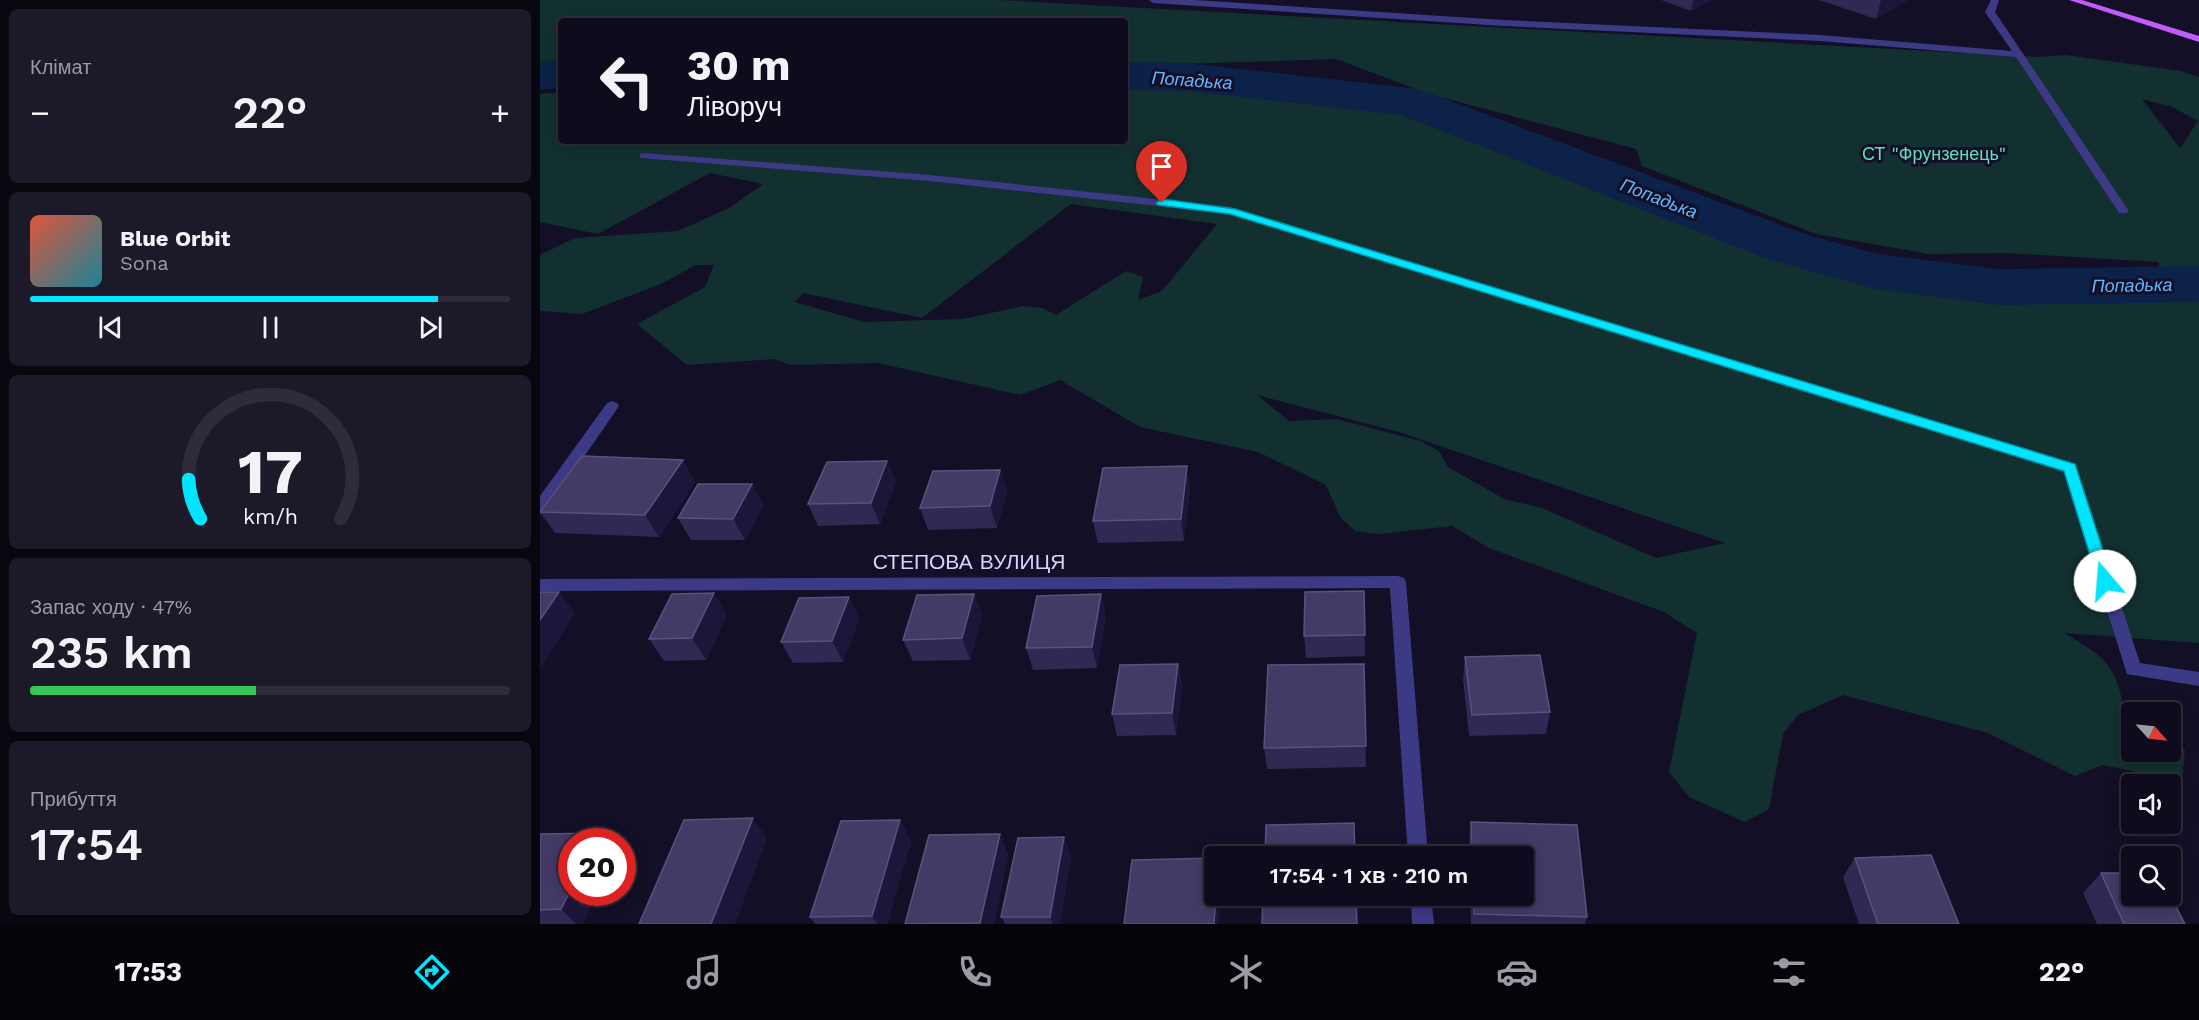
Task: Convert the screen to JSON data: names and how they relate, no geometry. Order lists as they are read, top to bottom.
{
  "streets": {
    "street": ["СТЕПОВА ВУЛИЦЯ"]
  },
  "water": ["Попадька"],
  "parks": ["СТ \"Фрунзенець\""],
  "north": "bottom right",
  "page": {
    "tile": [
      "Клімат",
      ["Запас ходу · 47%", "235 km"],
      ["Прибуття", "17:54"]
    ],
    "turn": ["30 m", "Ліворуч"],
    "heat": ["−", "22°", "+"],
    "song": ["Blue Orbit", "Sona"],
    "limit": "20",
    "trip": "17:54 · 1 хв · 210 m",
    "tabs": ["17:53", "22°"],
    "gauge": ["17", "km/h"]
  }
}
